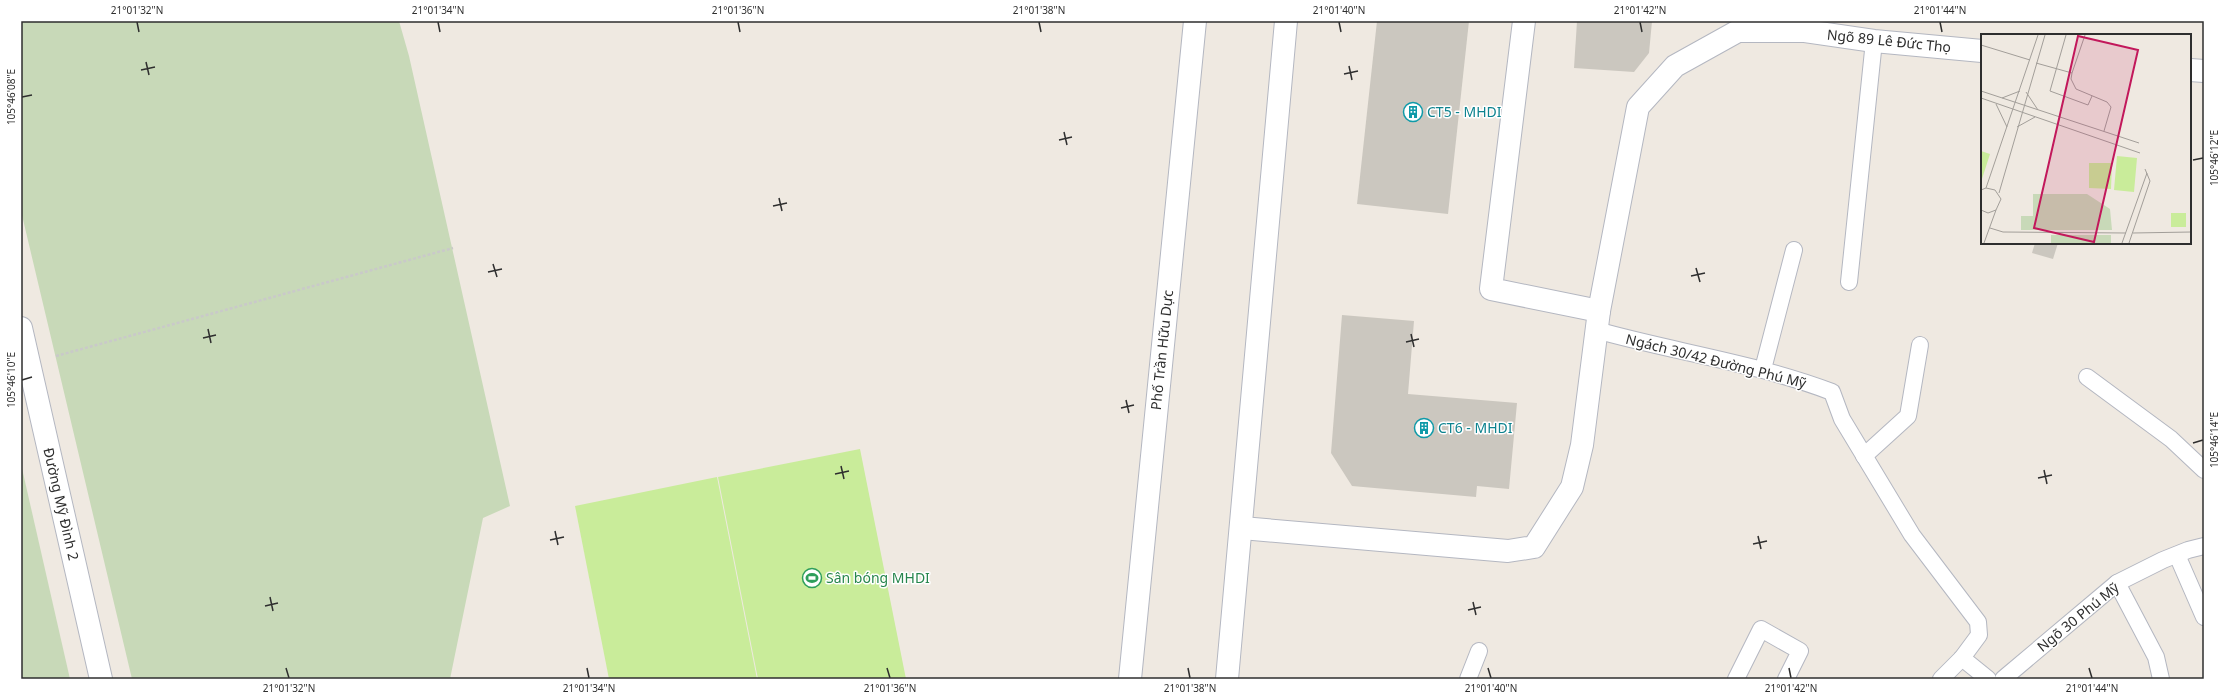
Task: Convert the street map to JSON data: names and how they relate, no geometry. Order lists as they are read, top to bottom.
{
  "streets": {
    "street": ["Ngõ 89 Lê Đức Thọ", "Phố Trần Hữu Dực", "Đường Mỹ Đình 2"],
    "lane": ["Ngách 30/42 Đường Phú Mỹ", "Ngõ 30 Phú Mỹ"]
  },
  "crossings": [
    ["Ngõ 89 Lê Đức Thọ", "Ngách 30/42 Đường Phú Mỹ"]
  ],
  "places": {
    "building": ["CT5 - MHDI", "CT6 - MHDI"],
    "sports": ["Sân bóng MHDI"]
  },
  "coordinates": [
    "21°01'32\"N",
    "21°01'34\"N",
    "21°01'36\"N",
    "21°01'38\"N",
    "21°01'40\"N",
    "21°01'42\"N",
    "21°01'44\"N",
    "105°46'08\"E",
    "105°46'12\"E",
    "105°46'10\"E",
    "105°46'14\"E"
  ]
}
